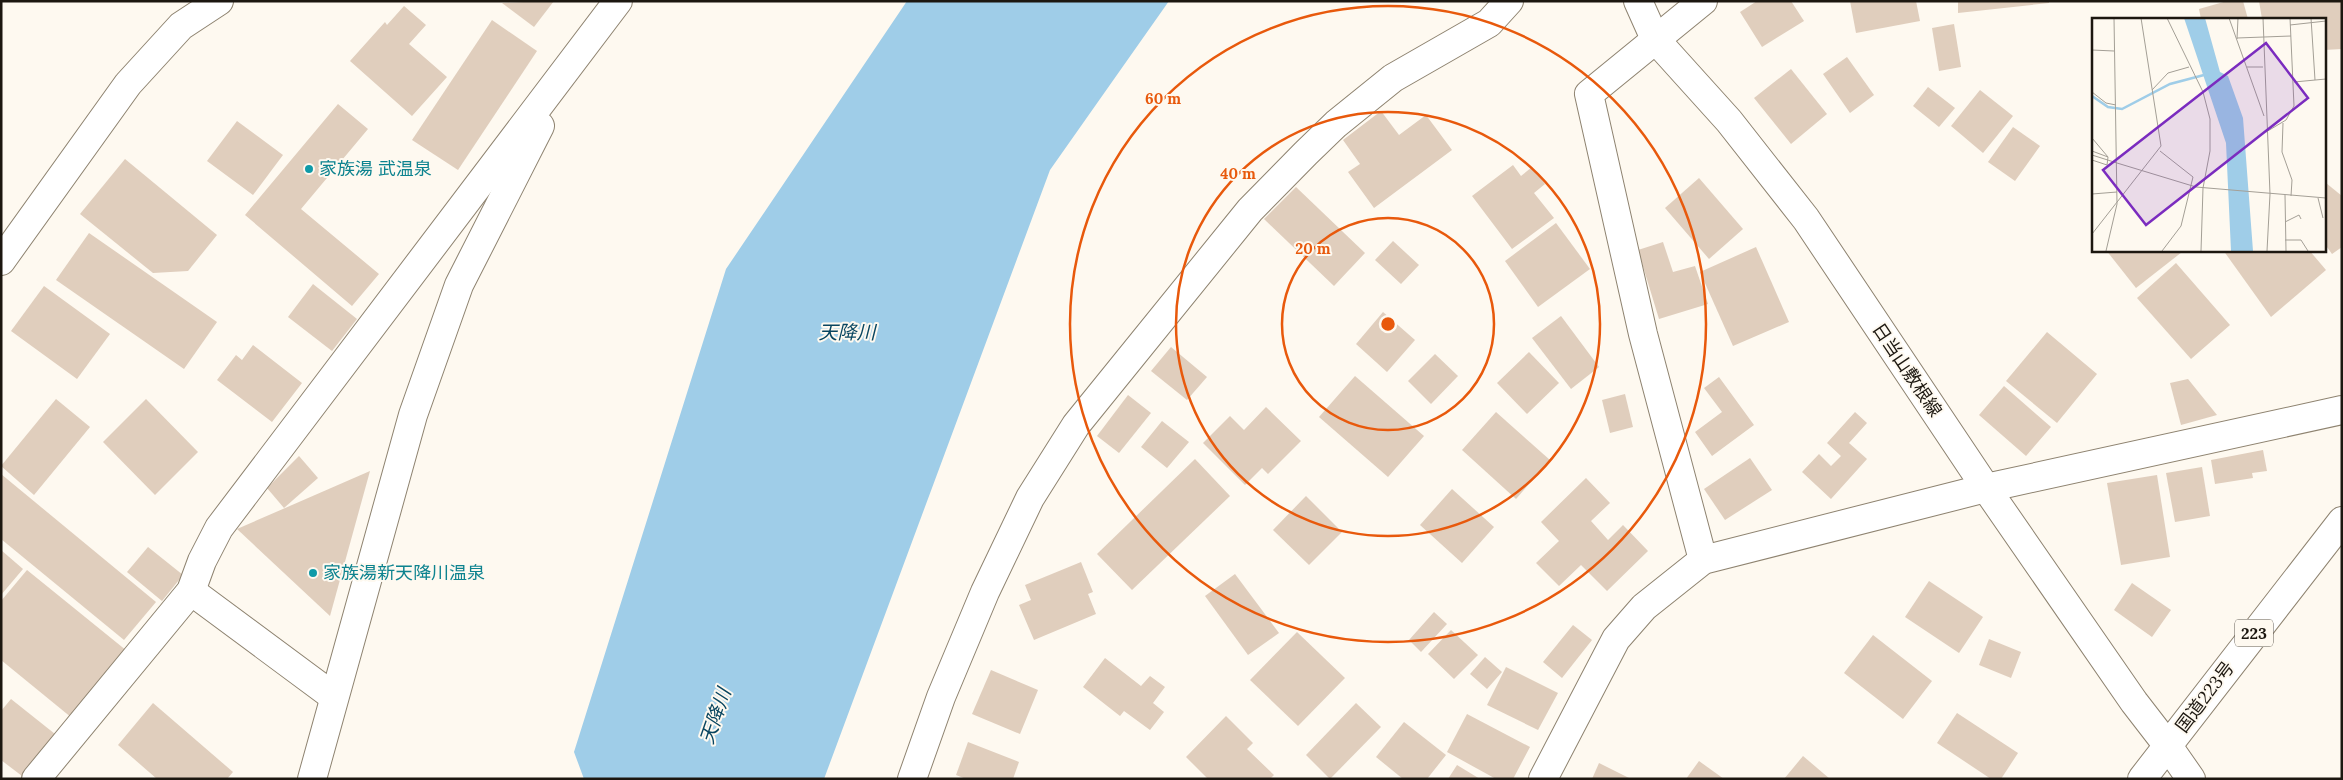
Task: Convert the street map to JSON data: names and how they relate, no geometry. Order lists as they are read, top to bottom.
{
  "streets": {
    "main road": ["日当山敷根線", "223", "国道223号"]
  },
  "crossings": [
    ["日当山敷根線", "国道223号"]
  ],
  "water": ["天降川"],
  "places": ["家族湯 武温泉", "家族湯新天降川温泉"],
  "rings": ["60 m", "40 m", "20 m"]
}
